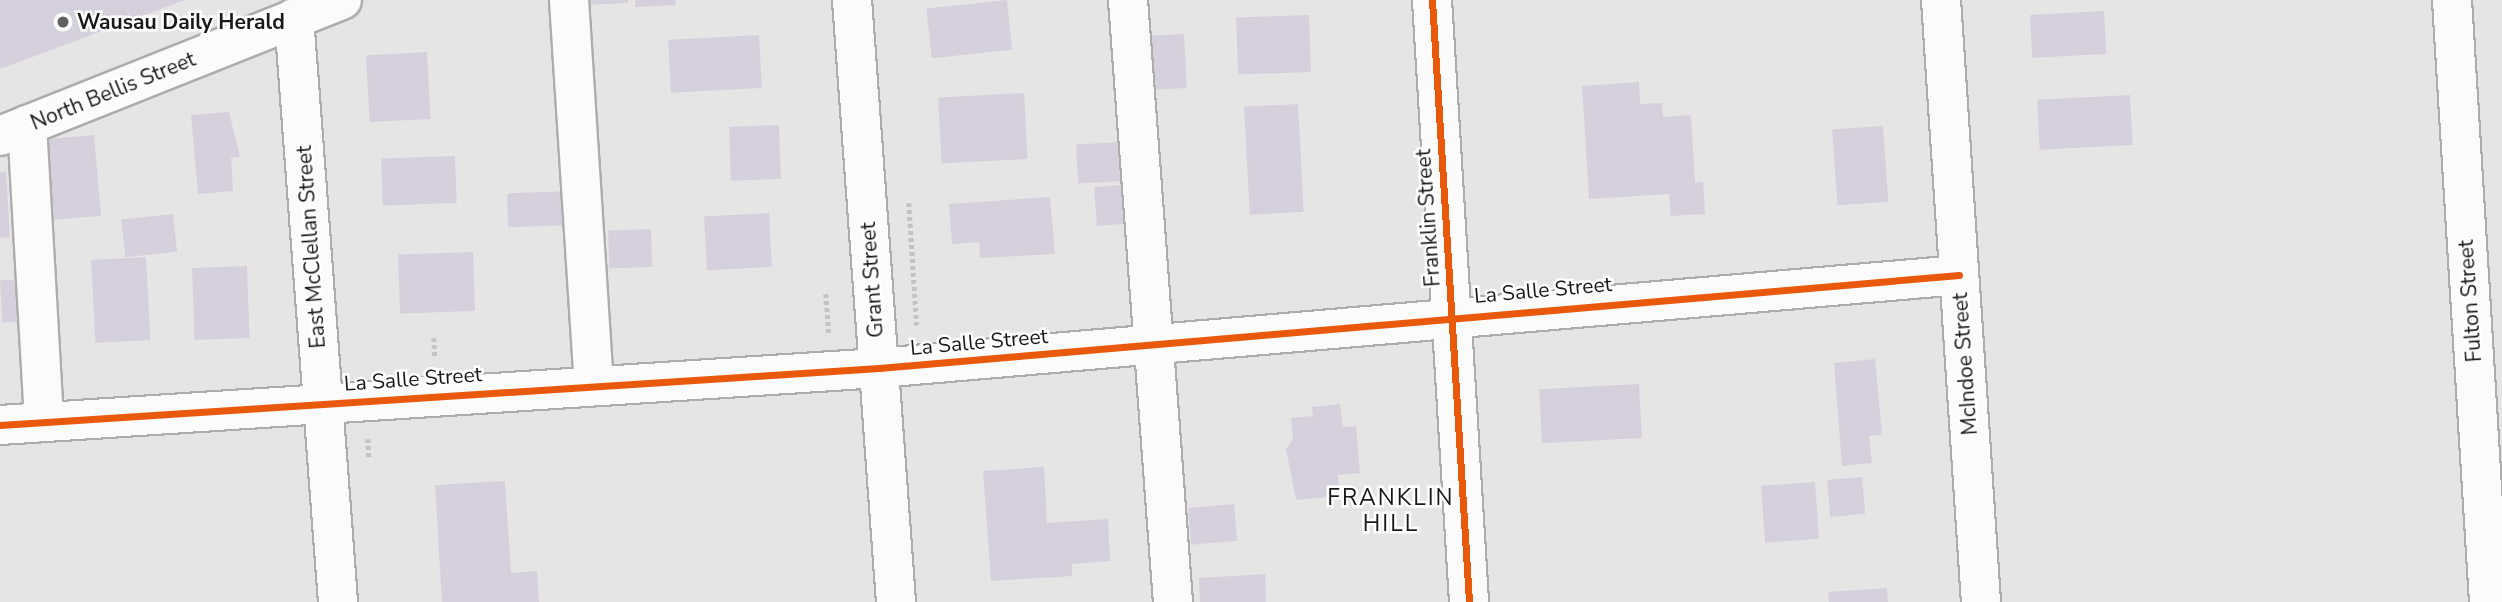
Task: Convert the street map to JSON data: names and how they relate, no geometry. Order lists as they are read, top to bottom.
{
  "streets": {
    "street": [
      "North Bellis Street",
      "Franklin Street",
      "East McClellan Street",
      "Grant Street",
      "La Salle Street",
      "Fulton Street",
      "McIndoe Street"
    ]
  },
  "crossings": [
    ["North Bellis Street", "East McClellan Street"],
    ["Franklin Street", "La Salle Street"],
    ["East McClellan Street", "La Salle Street"],
    ["Grant Street", "La Salle Street"],
    ["La Salle Street", "McIndoe Street"]
  ],
  "districts": ["FRANKLIN HILL"],
  "places": ["Wausau Daily Herald"]
}
